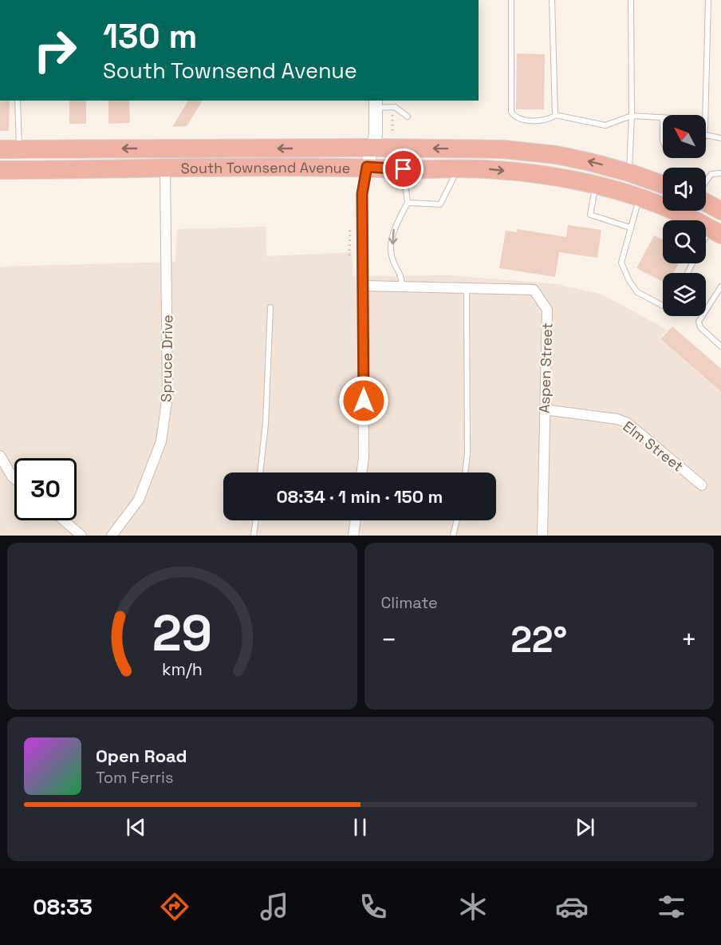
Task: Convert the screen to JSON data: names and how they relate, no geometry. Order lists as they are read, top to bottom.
{
  "streets": {
    "highway": ["South Townsend Avenue"],
    "street": ["Spruce Drive", "Aspen Street", "Elm Street"]
  },
  "crossings": [
    ["South Townsend Avenue", "Spruce Drive"],
    ["Aspen Street", "Elm Street"]
  ],
  "north": "top left",
  "page": {
    "turn": ["130 m", "South Townsend Avenue"],
    "limit": "30",
    "trip": "08:34 · 1 min · 150 m",
    "tile": "Climate",
    "heat": ["−", "22°", "+"],
    "song": ["Open Road", "Tom Ferris"],
    "tabs": "08:33",
    "gauge": ["29", "km/h"]
  }
}
